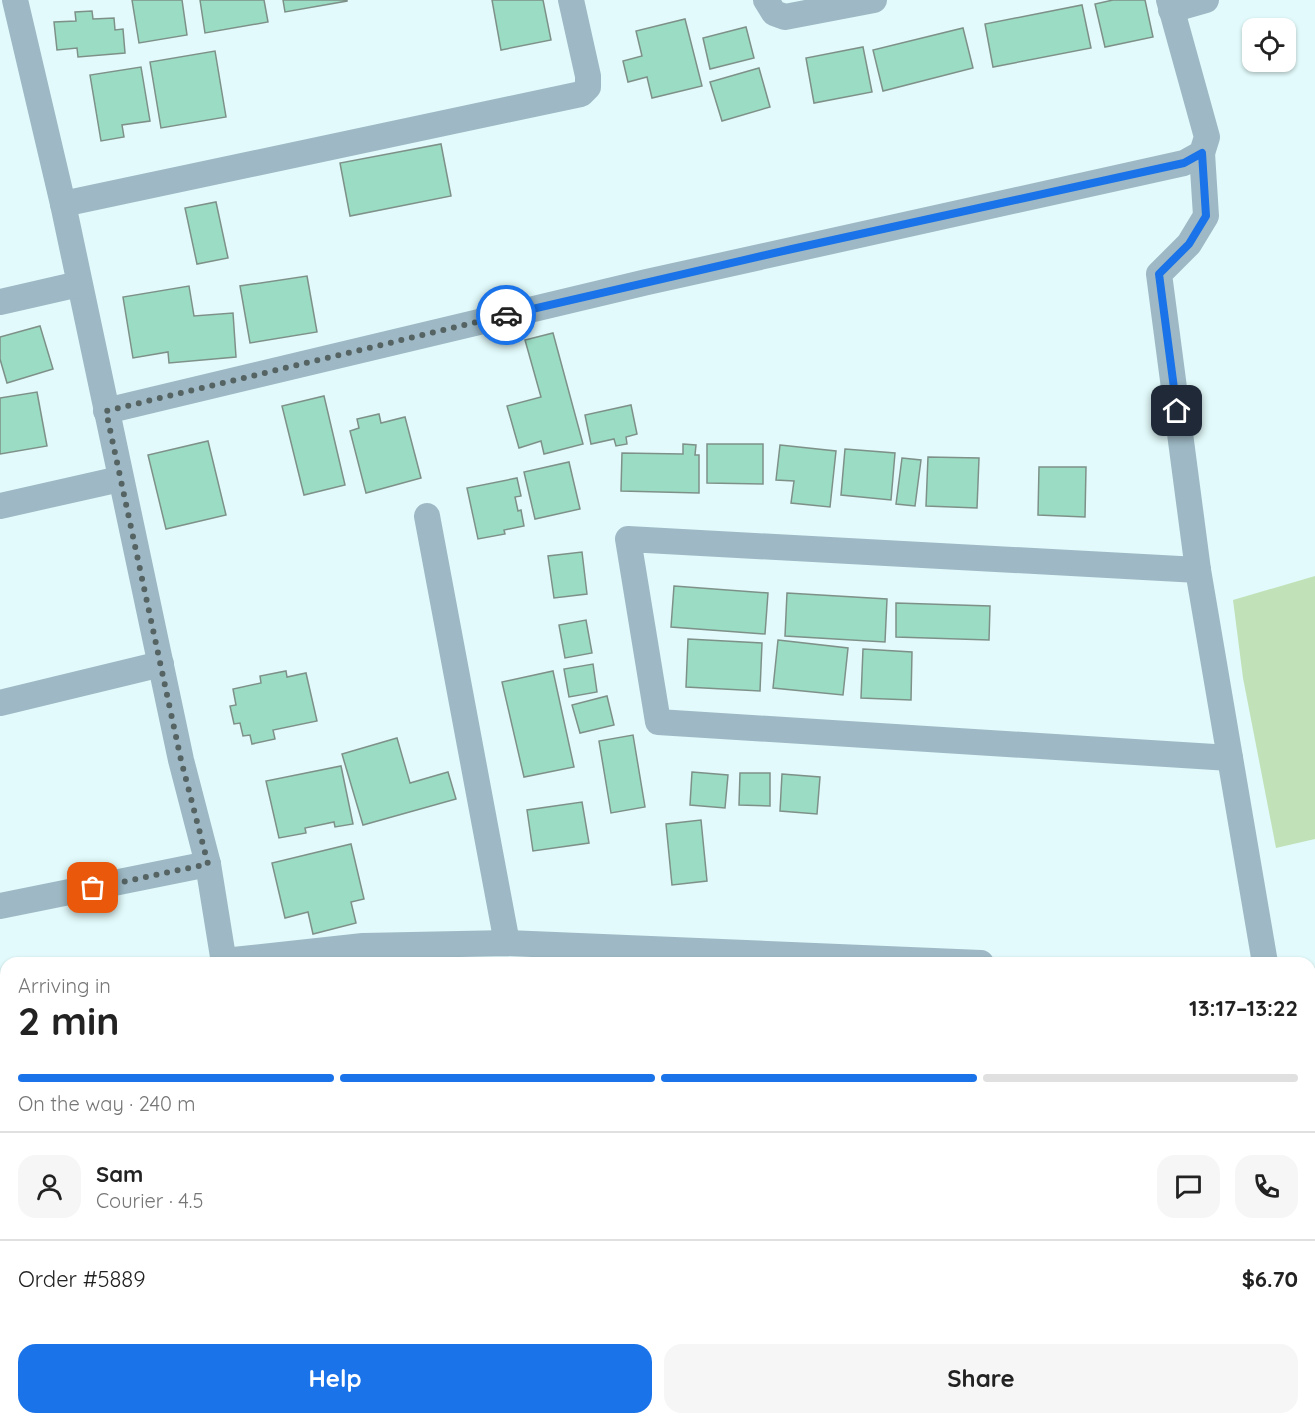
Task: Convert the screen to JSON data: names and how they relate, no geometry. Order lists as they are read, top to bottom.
{
  "page": {
    "heading": ["2 min", "Arriving in", "13:17–13:22"],
    "panel": [
      "Sam",
      "Courier · 4.5",
      "Order #5889",
      "$6.70"
    ],
    "bar": "On the way · 240 m",
    "buttons": ["Help", "Share"]
  }
}
